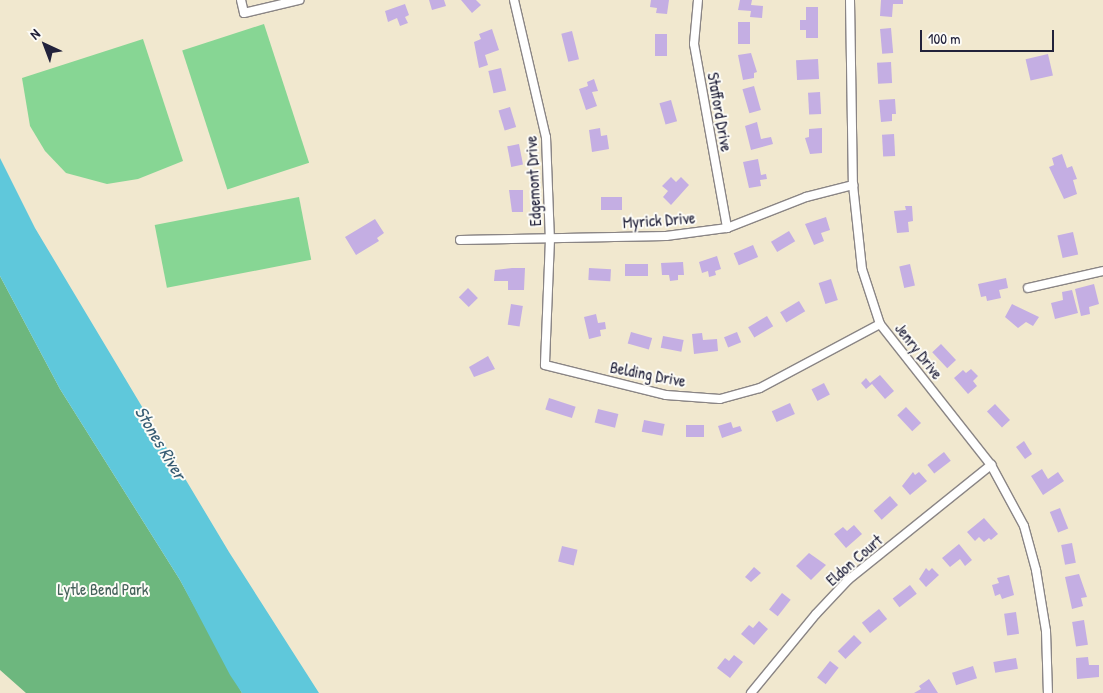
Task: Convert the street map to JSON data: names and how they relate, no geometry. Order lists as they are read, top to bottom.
{
  "streets": {
    "street": [
      "Stafford Drive",
      "Edgemont Drive",
      "Myrick Drive",
      "Jenry Drive",
      "Belding Drive",
      "Eldon Court"
    ]
  },
  "crossings": [
    ["Stafford Drive", "Myrick Drive"],
    ["Edgemont Drive", "Myrick Drive"],
    ["Edgemont Drive", "Belding Drive"],
    ["Myrick Drive", "Jenry Drive"],
    ["Jenry Drive", "Belding Drive"],
    ["Jenry Drive", "Eldon Court"]
  ],
  "water": ["Stones River"],
  "parks": ["Lytle Bend Park"],
  "scale_bar": "100 m",
  "north": "top left"
}
